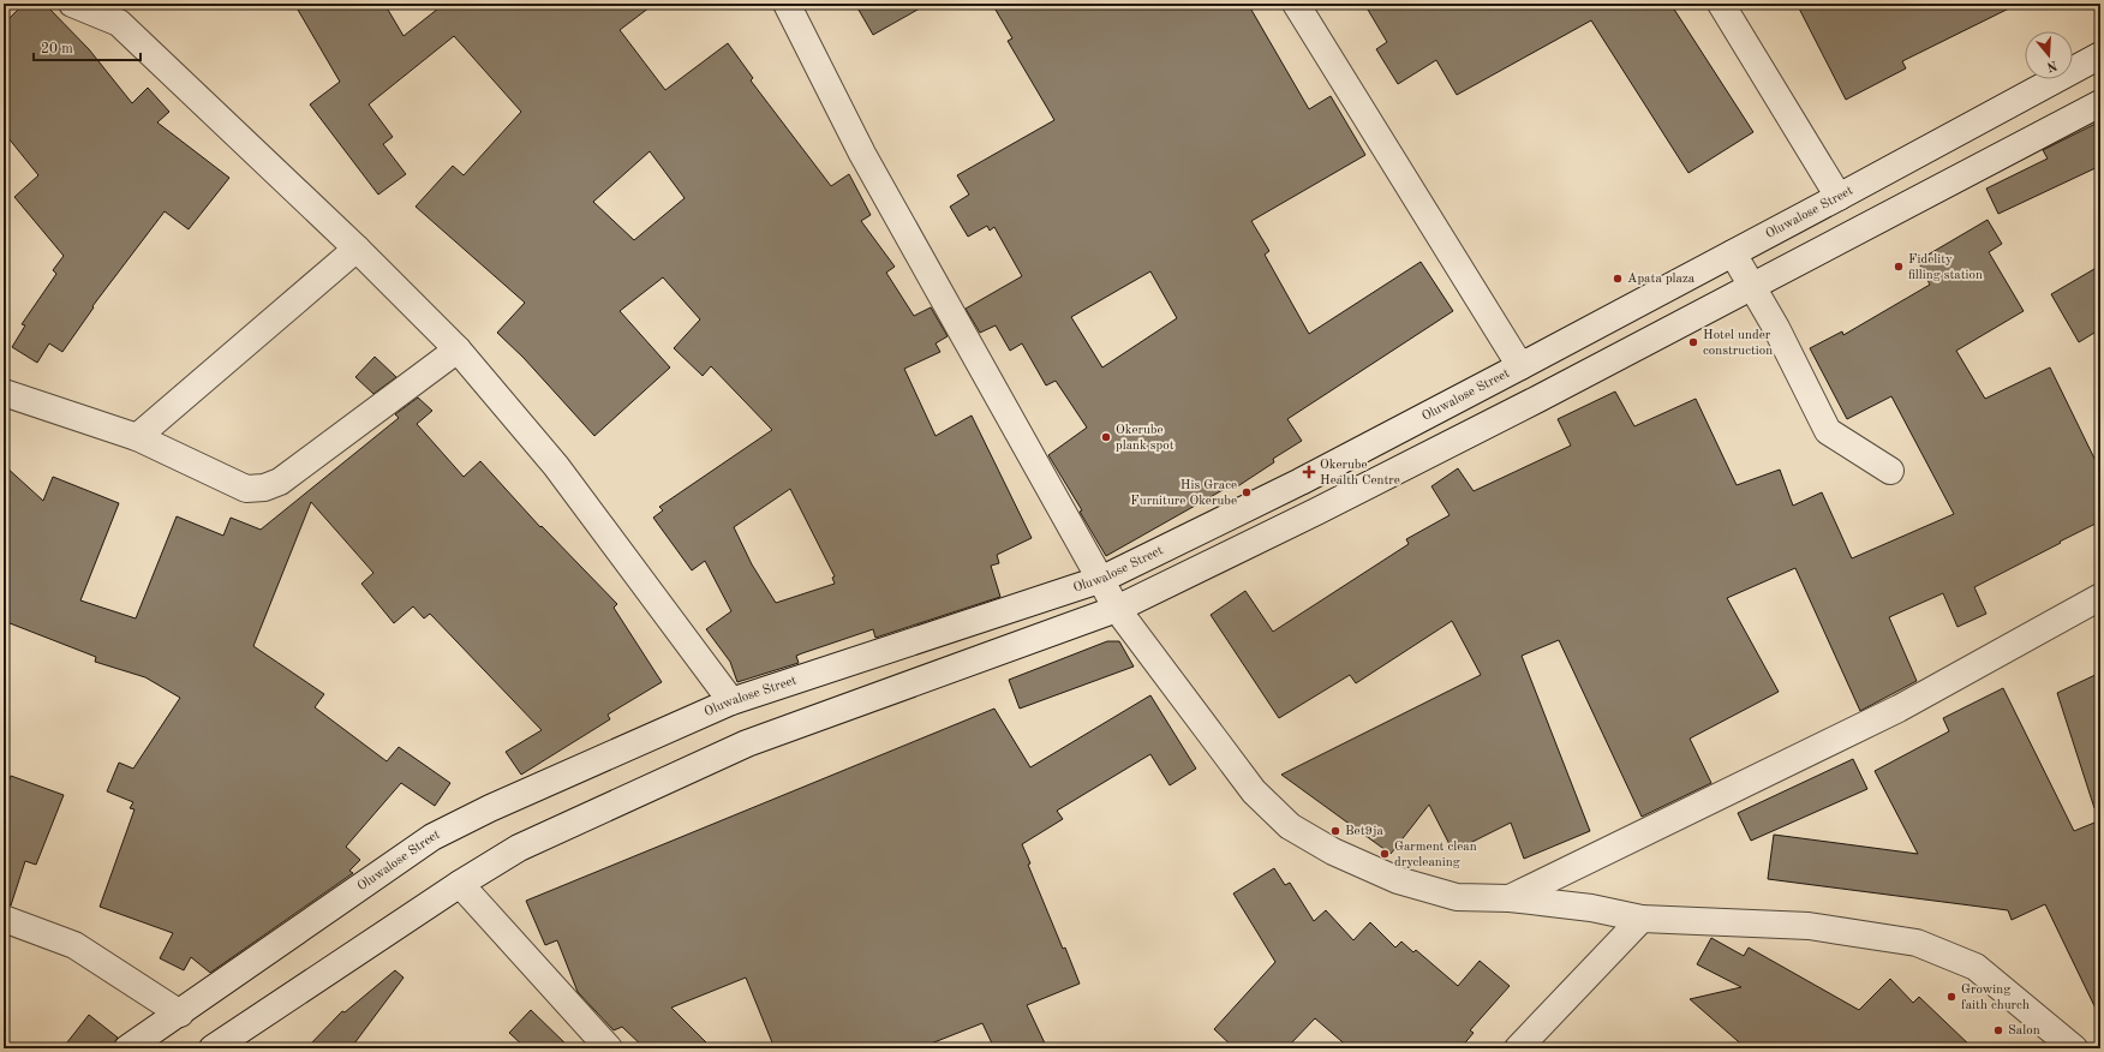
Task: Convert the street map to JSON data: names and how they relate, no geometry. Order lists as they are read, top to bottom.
{
  "streets": {
    "street": ["Oluwalose Street"]
  },
  "places": {
    "other": [
      "Fidelity filling station",
      "Apata plaza",
      "Hotel under construction",
      "Okerube plank spot",
      "His Grace Furniture Okerube",
      "Bet9ja",
      "Garment clean drycleaning",
      "Growing faith church",
      "Salon"
    ],
    "health": ["Okerube Health Centre"]
  },
  "scale_bar": "20 m",
  "north": "bottom"
}
